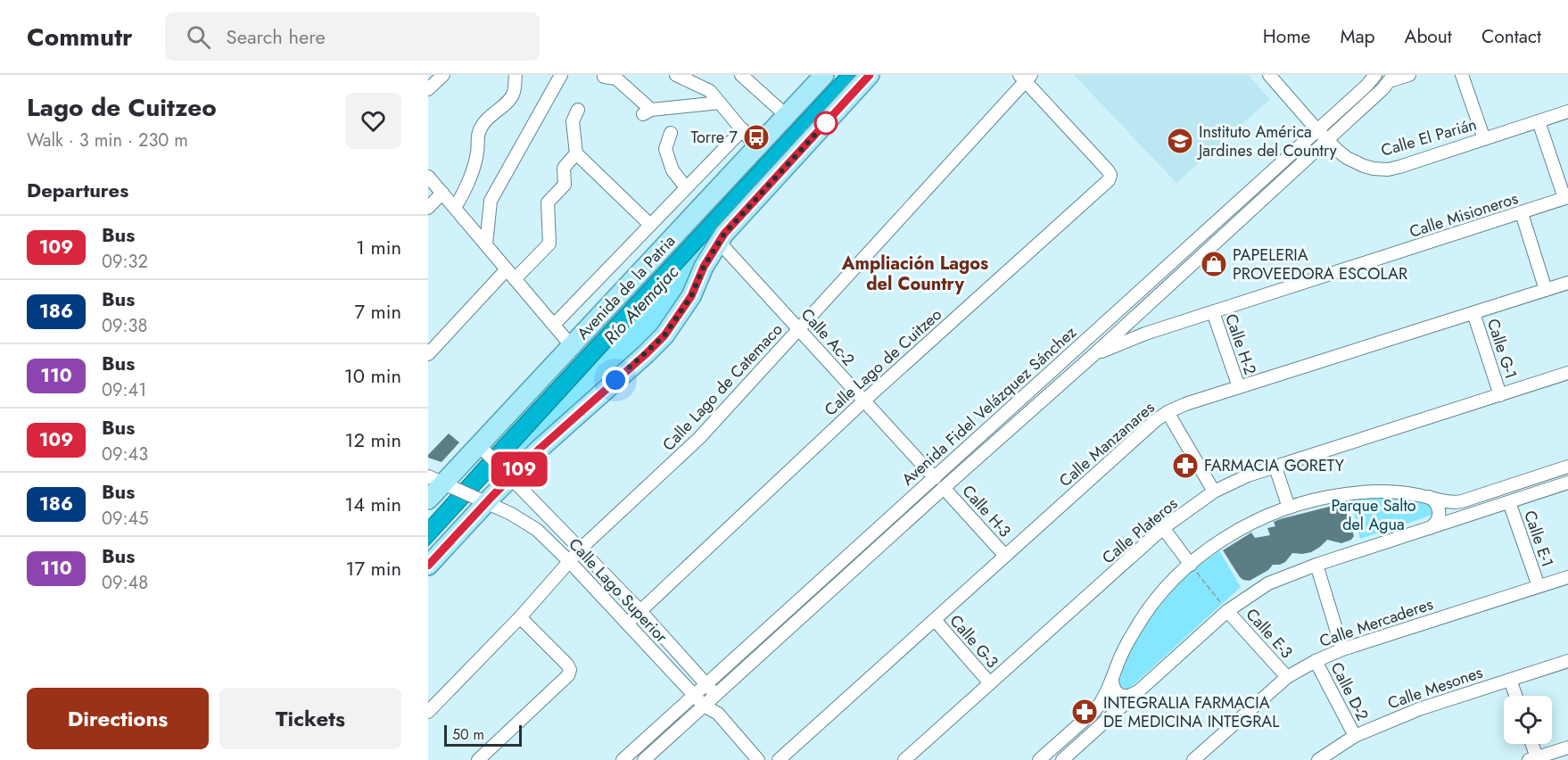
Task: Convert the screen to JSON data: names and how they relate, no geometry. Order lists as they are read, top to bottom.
{
  "streets": {
    "main road": ["Avenida de la Patria"],
    "street": [
      "Calle El Parián",
      "Calle Misioneros",
      "Calle Ac-2",
      "Calle H-2",
      "Calle G-1",
      "Calle Lago de Cuitzeo",
      "Calle Lago de Catemaco",
      "Avenida Fidel Velázquez Sánchez",
      "Calle Manzanares",
      "Calle H-3",
      "Calle Plateros",
      "Calle E-1",
      "Calle Lago Superior",
      "Calle Mercaderes",
      "Calle E-3",
      "Calle G-3",
      "Calle Mesones",
      "Calle D-2"
    ]
  },
  "crossings": [
    ["Calle El Parián", "Avenida Fidel Velázquez Sánchez"],
    ["Calle Misioneros", "Calle H-2"],
    ["Calle Misioneros", "Avenida Fidel Velázquez Sánchez"],
    ["Avenida de la Patria", "Calle Lago Superior"],
    ["Calle Ac-2", "Calle Lago de Cuitzeo"],
    ["Calle Ac-2", "Calle Lago de Catemaco"],
    ["Calle Ac-2", "Avenida Fidel Velázquez Sánchez"],
    ["Calle H-2", "Calle Manzanares"],
    ["Calle G-1", "Calle Manzanares"],
    ["Calle G-1", "Calle Plateros"],
    ["Calle Lago de Cuitzeo", "Calle Lago de Catemaco"],
    ["Calle Lago de Cuitzeo", "Calle Lago Superior"],
    ["Calle Lago de Catemaco", "Calle Lago Superior"],
    ["Avenida Fidel Velázquez Sánchez", "Calle H-3"],
    ["Avenida Fidel Velázquez Sánchez", "Calle Lago Superior"],
    ["Calle Manzanares", "Calle H-3"],
    ["Calle Manzanares", "Calle G-3"],
    ["Calle Plateros", "Calle G-3"],
    ["Calle E-1", "Calle Mercaderes"],
    ["Calle Mercaderes", "Calle E-3"],
    ["Calle Mercaderes", "Calle D-2"],
    ["Calle Mesones", "Calle D-2"]
  ],
  "districts": ["Ampliación Lagos del Country"],
  "water": ["Río Atemajac"],
  "parks": ["Parque Salto del Agua"],
  "places": {
    "bus stop": ["Torre 7"],
    "school or university": ["Instituto América Jardines del Country"],
    "shop": ["PAPELERIA PROVEEDORA ESCOLAR"],
    "pharmacy": ["FARMACIA GORETY", "INTEGRALIA FARMACIA DE MEDICINA INTEGRAL"]
  },
  "lines": ["bus line 109"],
  "scale_bar": "50 m",
  "page": {
    "header": "Commutr",
    "search": "Search here",
    "nav": [
      "Home",
      "Map",
      "About",
      "Contact"
    ],
    "heading": [
      ["Lago de Cuitzeo", "Walk · 3 min · 230 m"],
      "Departures"
    ],
    "on_map": "109",
    "list": [
      {
        "mark": "109",
        "name": "Bus",
        "note": "09:32",
        "value": "1 min"
      },
      {
        "mark": "186",
        "name": "Bus",
        "note": "09:38",
        "value": "7 min"
      },
      {
        "mark": "110",
        "name": "Bus",
        "note": "09:41",
        "value": "10 min"
      },
      {
        "mark": "109",
        "name": "Bus",
        "note": "09:43",
        "value": "12 min"
      },
      {
        "mark": "186",
        "name": "Bus",
        "note": "09:45",
        "value": "14 min"
      },
      {
        "mark": "110",
        "name": "Bus",
        "note": "09:48",
        "value": "17 min"
      }
    ],
    "buttons": ["Directions", "Tickets"],
    "scale": "50 m"
  }
}
